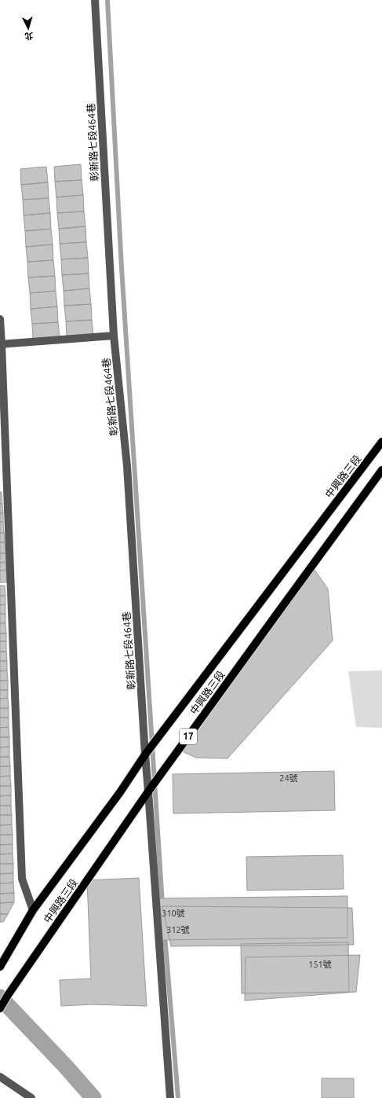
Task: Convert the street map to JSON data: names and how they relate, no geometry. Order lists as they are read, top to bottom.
{
  "streets": {
    "main road": ["中興路三段", "17"],
    "street": ["彰新路七段464巷"]
  },
  "crossings": [
    ["彰新路七段464巷", "中興路三段"]
  ],
  "house_numbers": [
    "24號",
    "310號",
    "312號",
    "151號"
  ],
  "north": "bottom"
}
